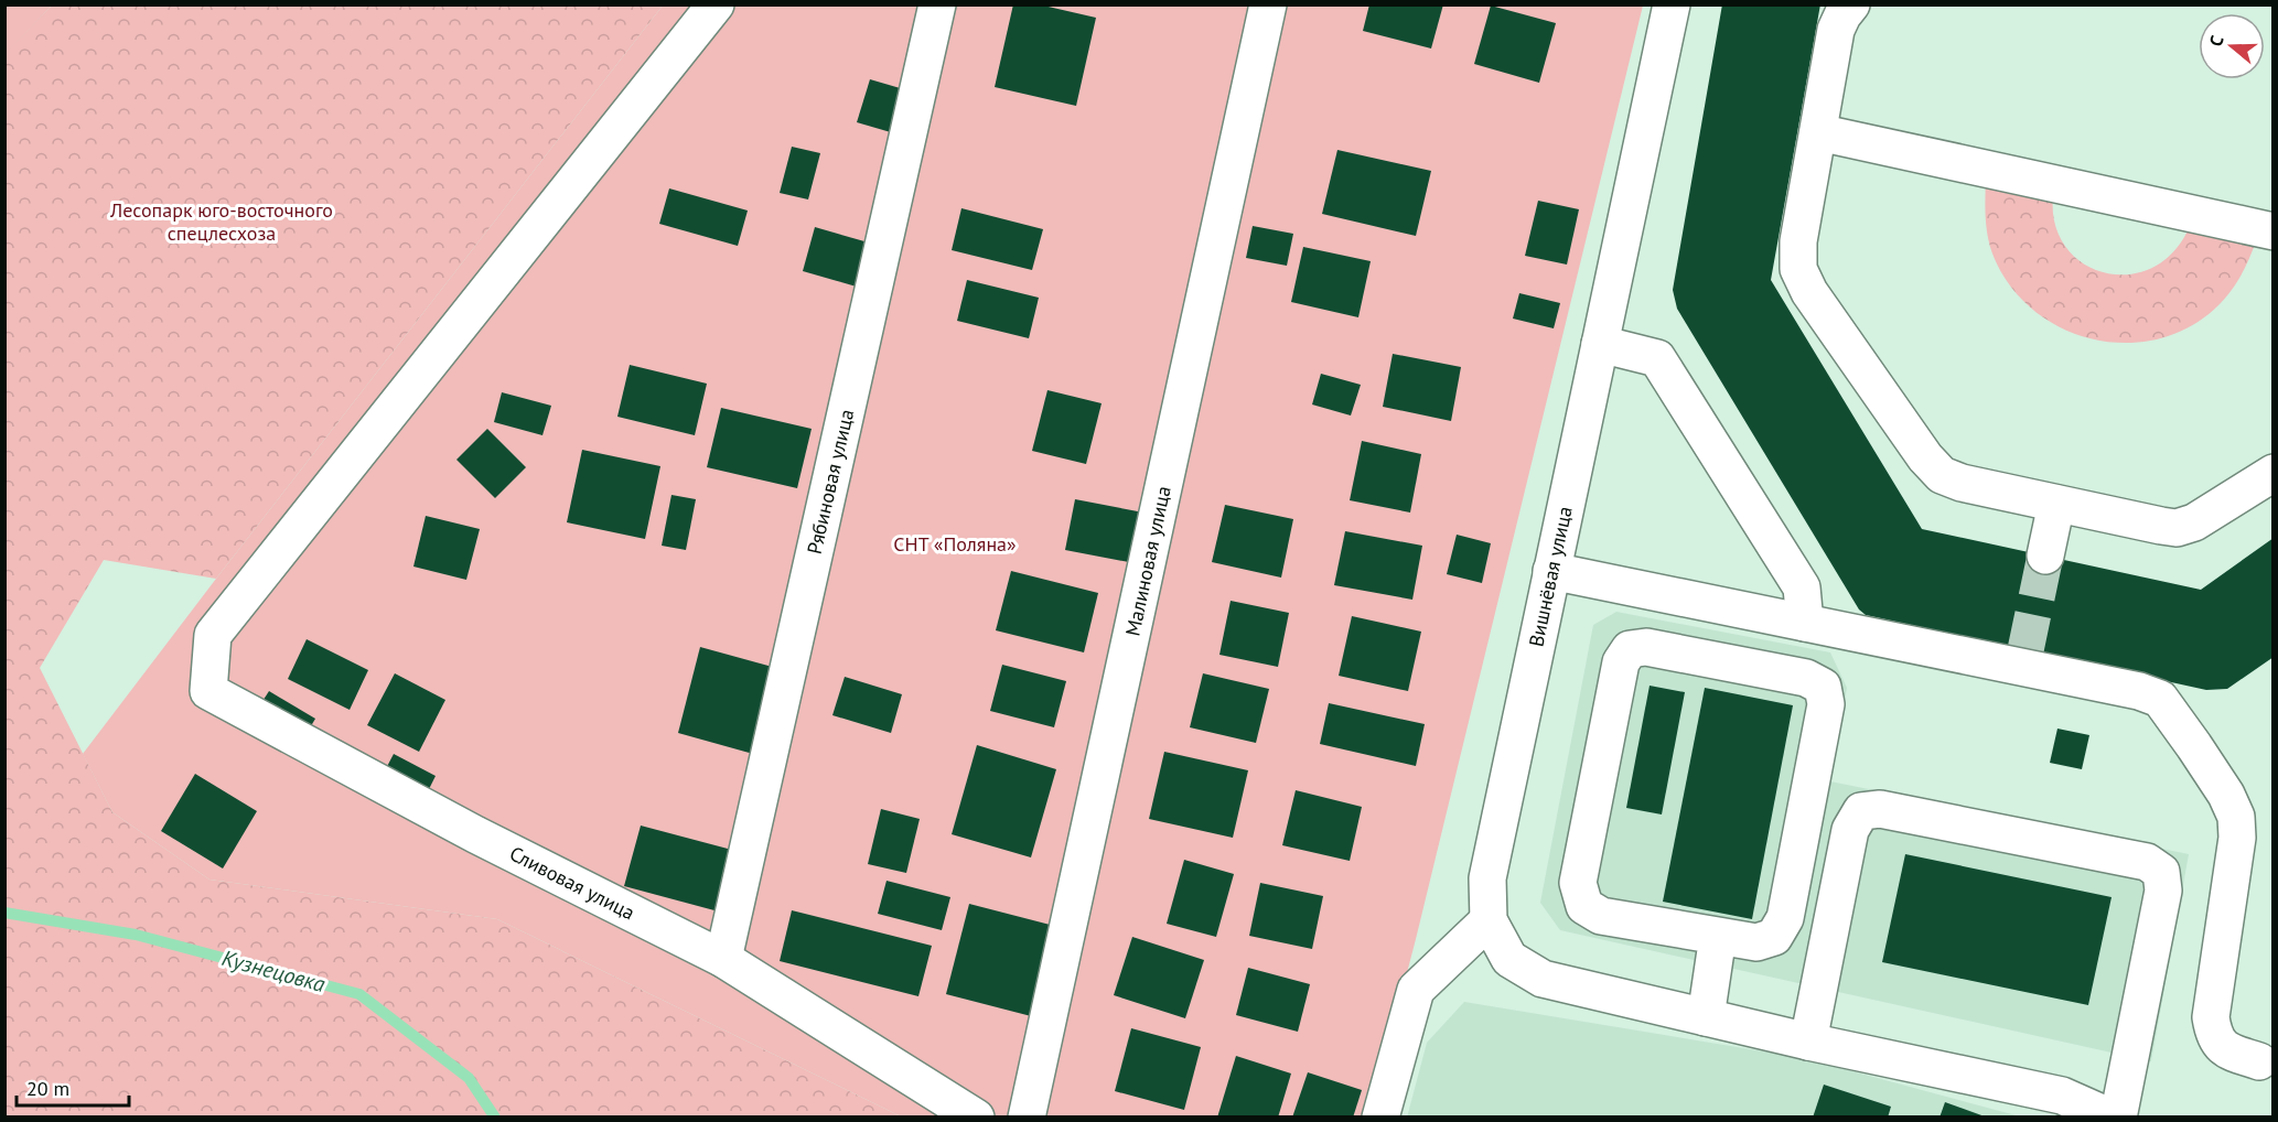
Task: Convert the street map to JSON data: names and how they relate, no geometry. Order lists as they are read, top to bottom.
{
  "streets": {
    "lane": [
      "Рябиновая улица",
      "Малиновая улица",
      "Вишнёвая улица",
      "Сливовая улица"
    ]
  },
  "crossings": [
    ["Рябиновая улица", "Сливовая улица"]
  ],
  "water": ["Кузнецовка"],
  "parks": ["Лесопарк юго-восточного спецлесхоза", "СНТ «Поляна»"],
  "scale_bar": "20 m",
  "north": "left"
}
